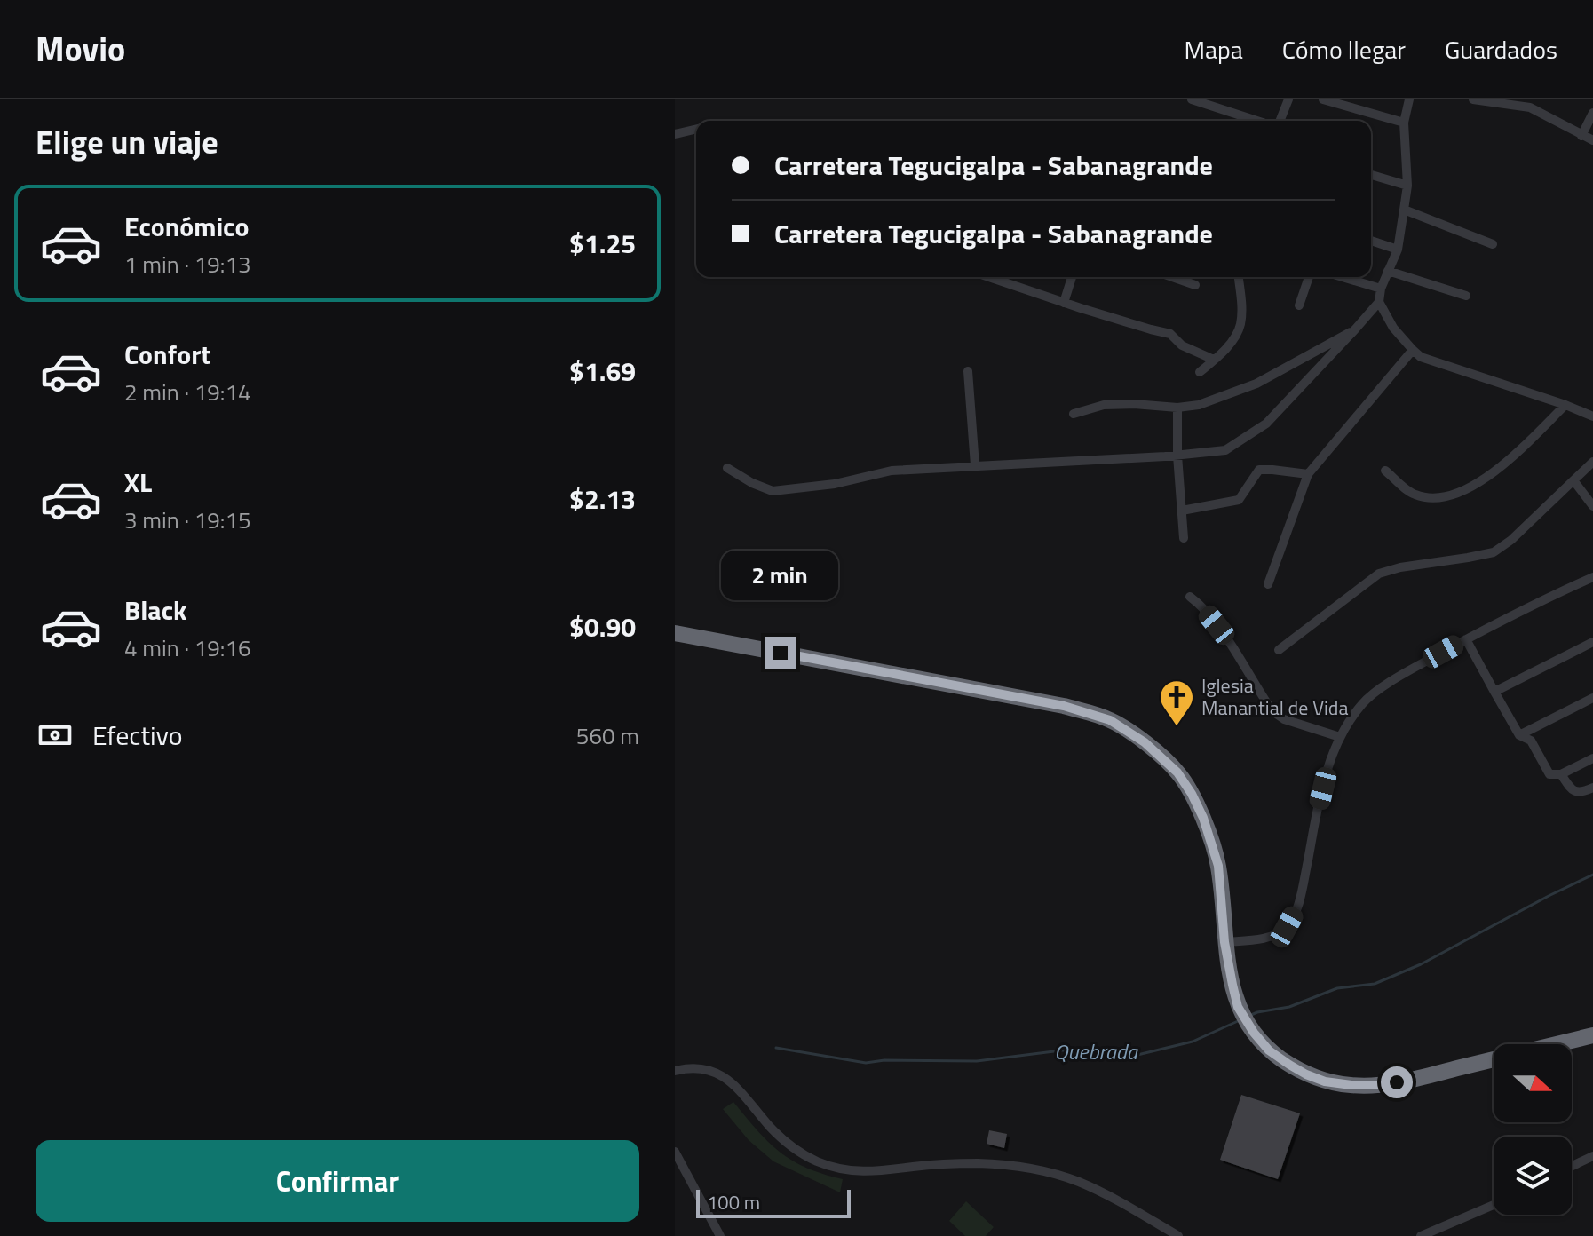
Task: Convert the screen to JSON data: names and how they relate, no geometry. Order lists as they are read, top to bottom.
{
  "water": ["Quebrada"],
  "places": {
    "church": ["Iglesia Manantial de Vida"]
  },
  "scale_bar": "100 m",
  "north": "right",
  "page": {
    "header": "Movio",
    "nav": ["Mapa", "Cómo llegar", "Guardados"],
    "heading": "Elige un viaje",
    "banner": ["Carretera Tegucigalpa - Sabanagrande", "Carretera Tegucigalpa - Sabanagrande"],
    "list": [
      {
        "name": "Económico",
        "note": "1 min · 19:13",
        "value": "$1.25"
      },
      {
        "name": "Confort",
        "note": "2 min · 19:14",
        "value": "$1.69"
      },
      {
        "name": "XL",
        "note": "3 min · 19:15",
        "value": "$2.13"
      },
      {
        "name": "Black",
        "note": "4 min · 19:16",
        "value": "$0.90"
      }
    ],
    "bubble": "2 min",
    "pay": ["Efectivo", "560 m"],
    "buttons": "Confirmar",
    "scale": "100 m"
  }
}
